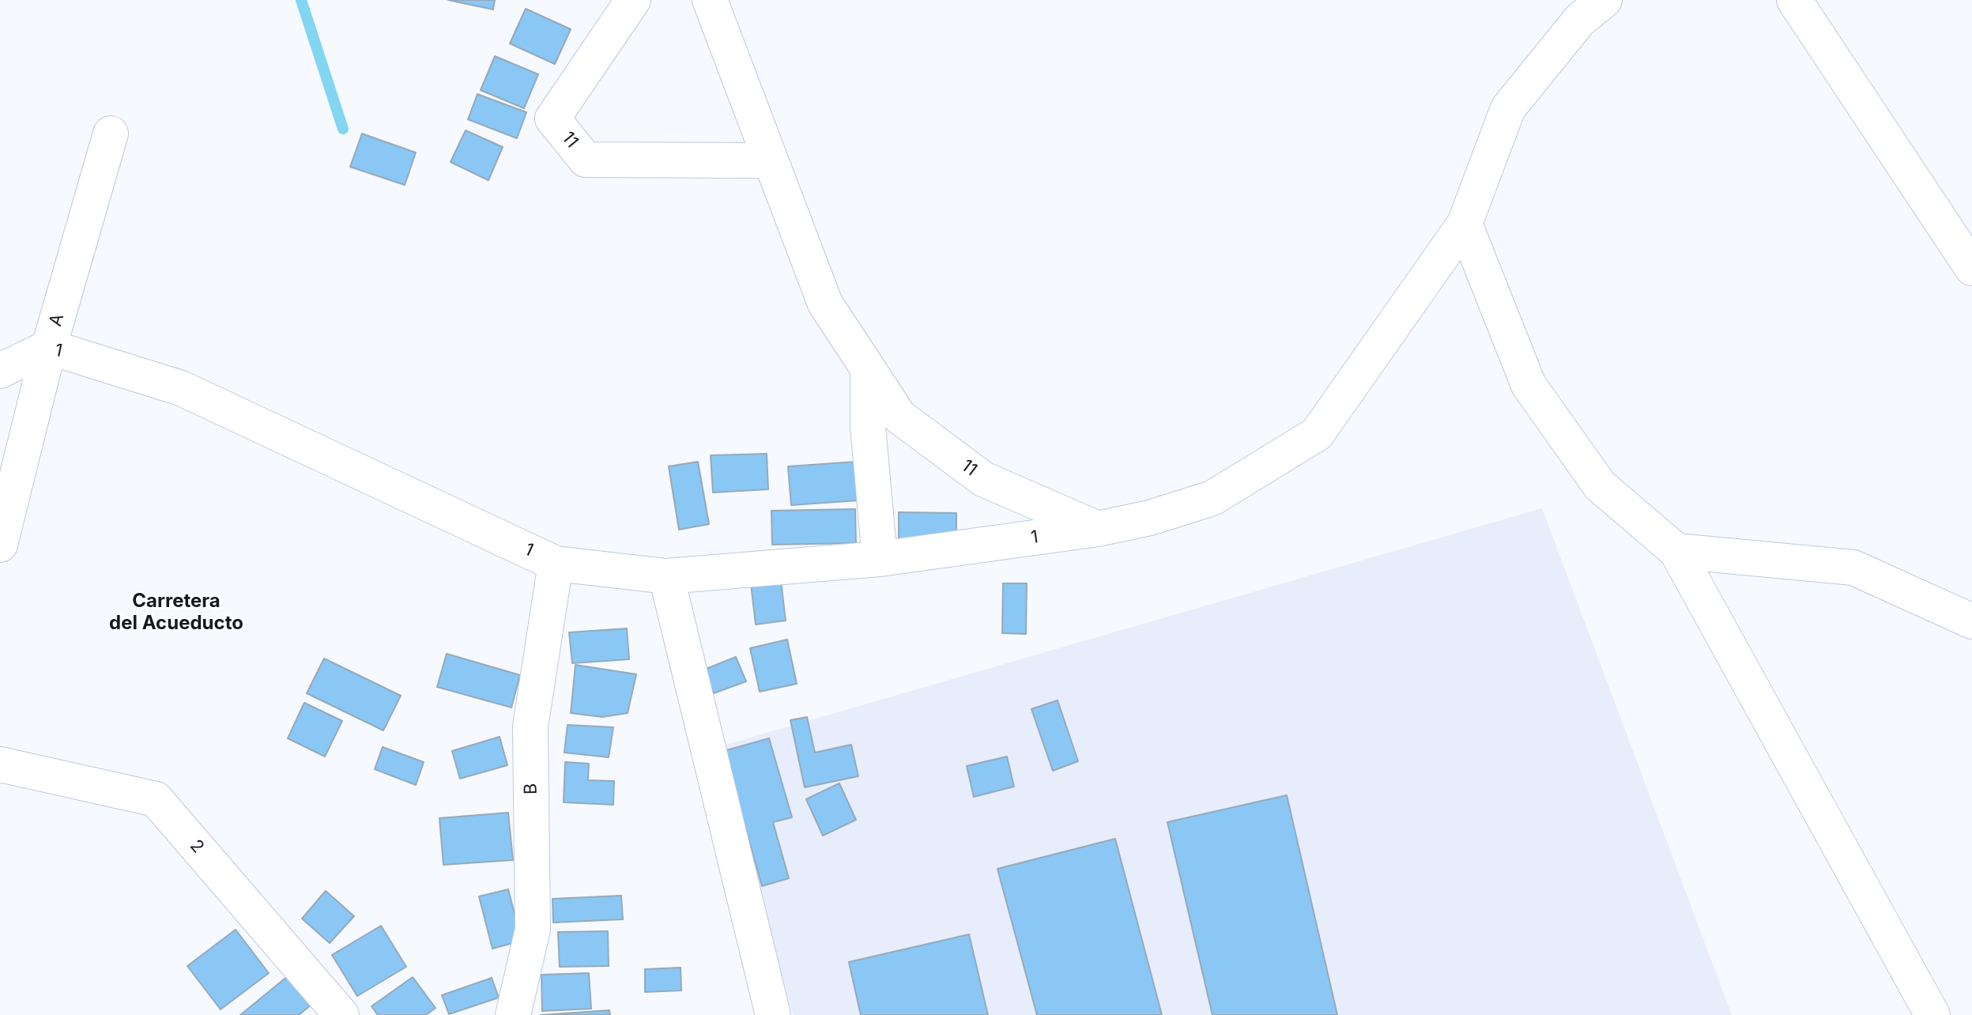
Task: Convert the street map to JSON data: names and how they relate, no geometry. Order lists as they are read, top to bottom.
{
  "streets": {
    "street": [
      "11",
      "A",
      "1",
      "B",
      "2"
    ]
  },
  "crossings": [
    ["11", "1"],
    ["A", "1"],
    ["1", "B"]
  ],
  "districts": ["Carretera del Acueducto"]
}
